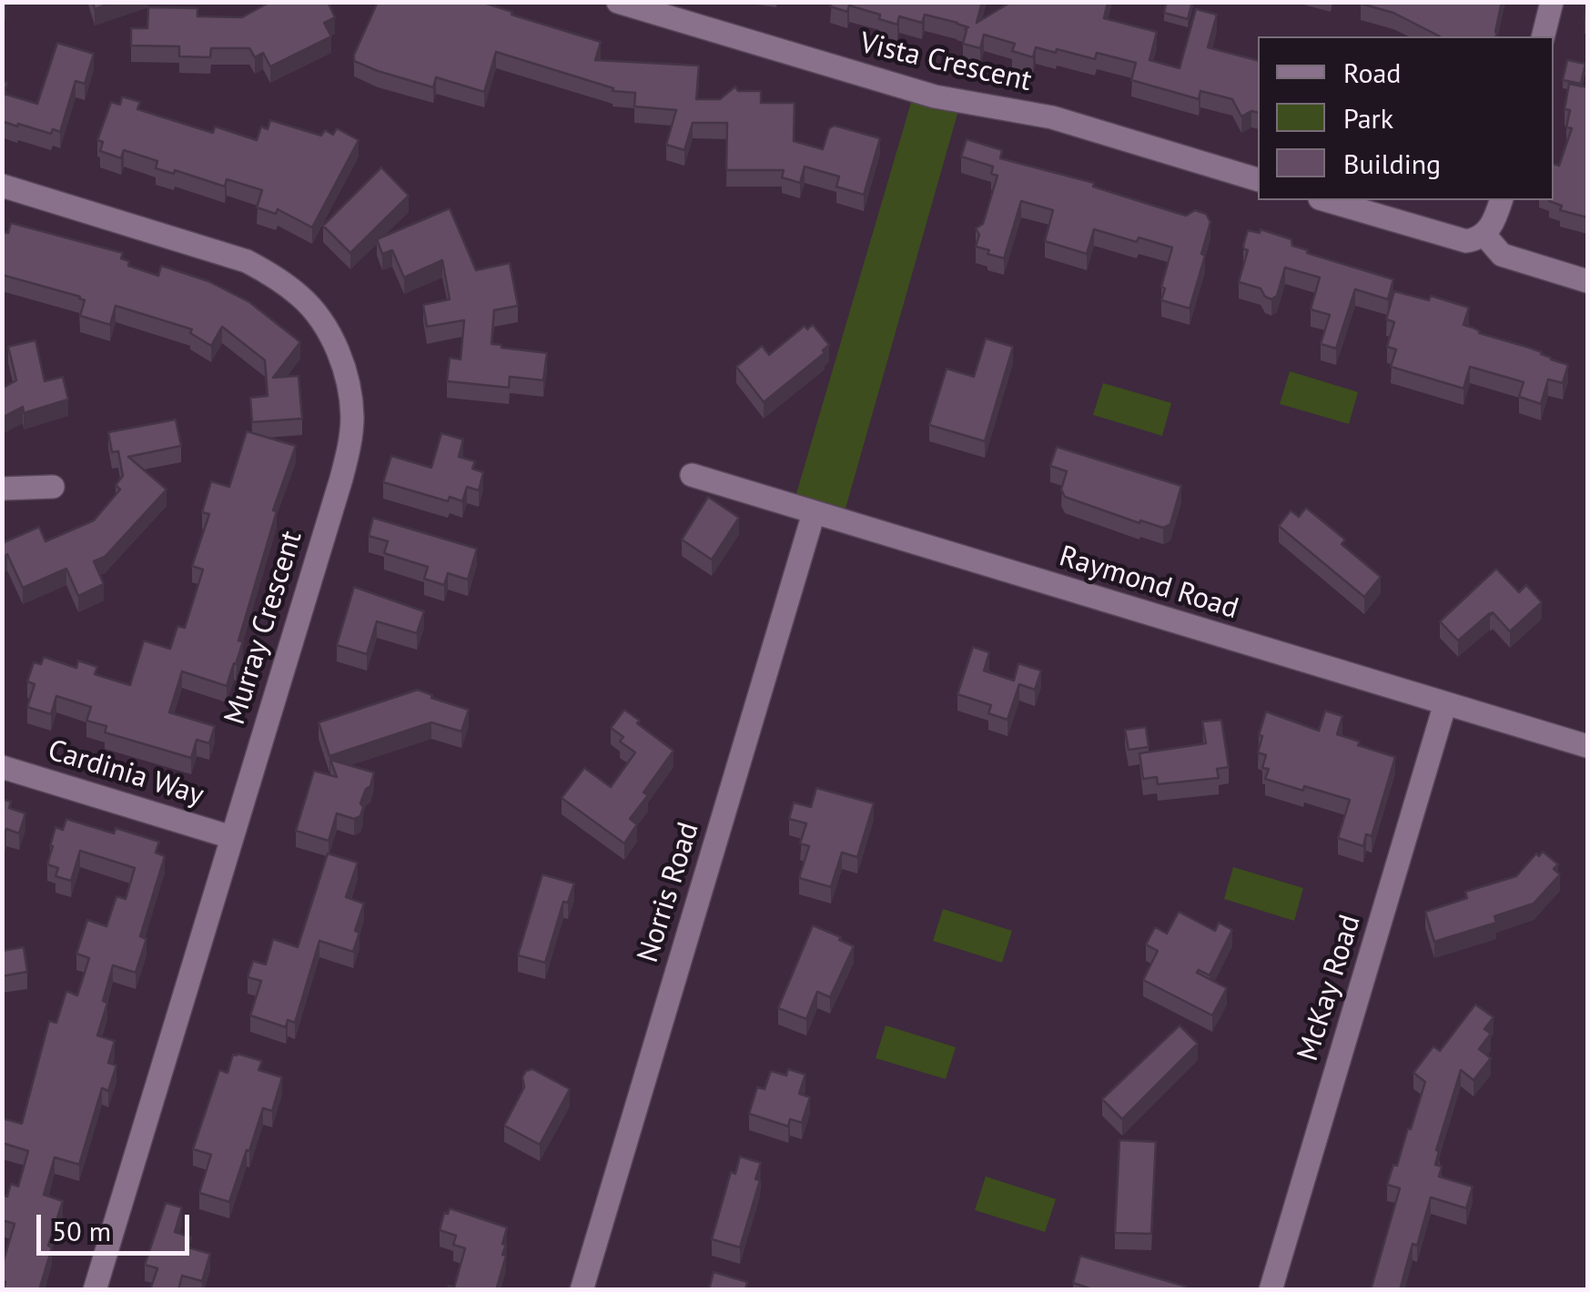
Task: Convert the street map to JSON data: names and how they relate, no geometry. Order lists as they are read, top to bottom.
{
  "streets": {
    "street": [
      "Vista Crescent",
      "Raymond Road",
      "Murray Crescent",
      "Cardinia Way",
      "Norris Road",
      "McKay Road"
    ]
  },
  "crossings": [
    ["Raymond Road", "Norris Road"],
    ["Raymond Road", "McKay Road"],
    ["Murray Crescent", "Cardinia Way"]
  ],
  "legend": ["Road", "Park", "Building"],
  "scale_bar": "50 m"
}
